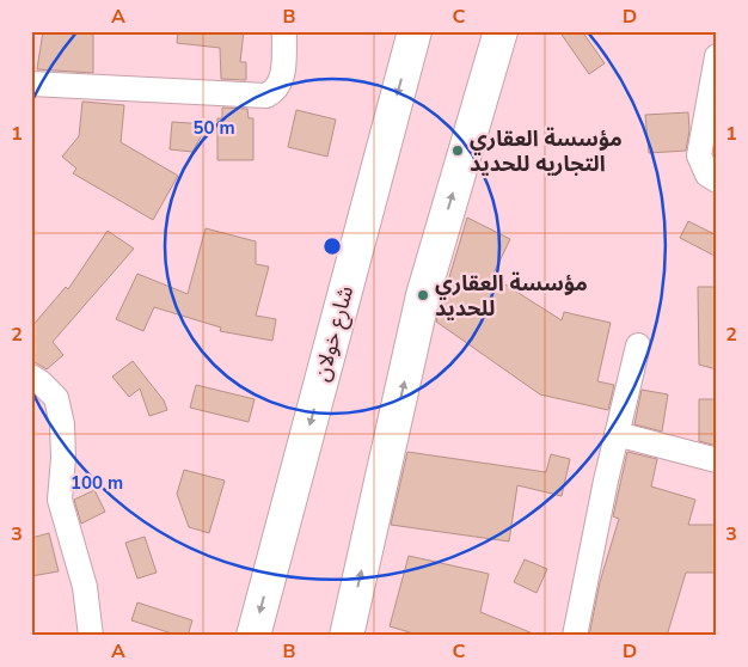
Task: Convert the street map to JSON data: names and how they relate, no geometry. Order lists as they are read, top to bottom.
{
  "streets": {
    "main road": ["شارع خولان"]
  },
  "places": ["مؤسسة العقاري التجاريه للحديد", "مؤسسة العقاري للحديد"],
  "grid": {
    "columns": [
      "A",
      "B",
      "C",
      "D"
    ],
    "rows": ["1", "2", "3"]
  },
  "rings": ["50 m", "100 m"]
}
